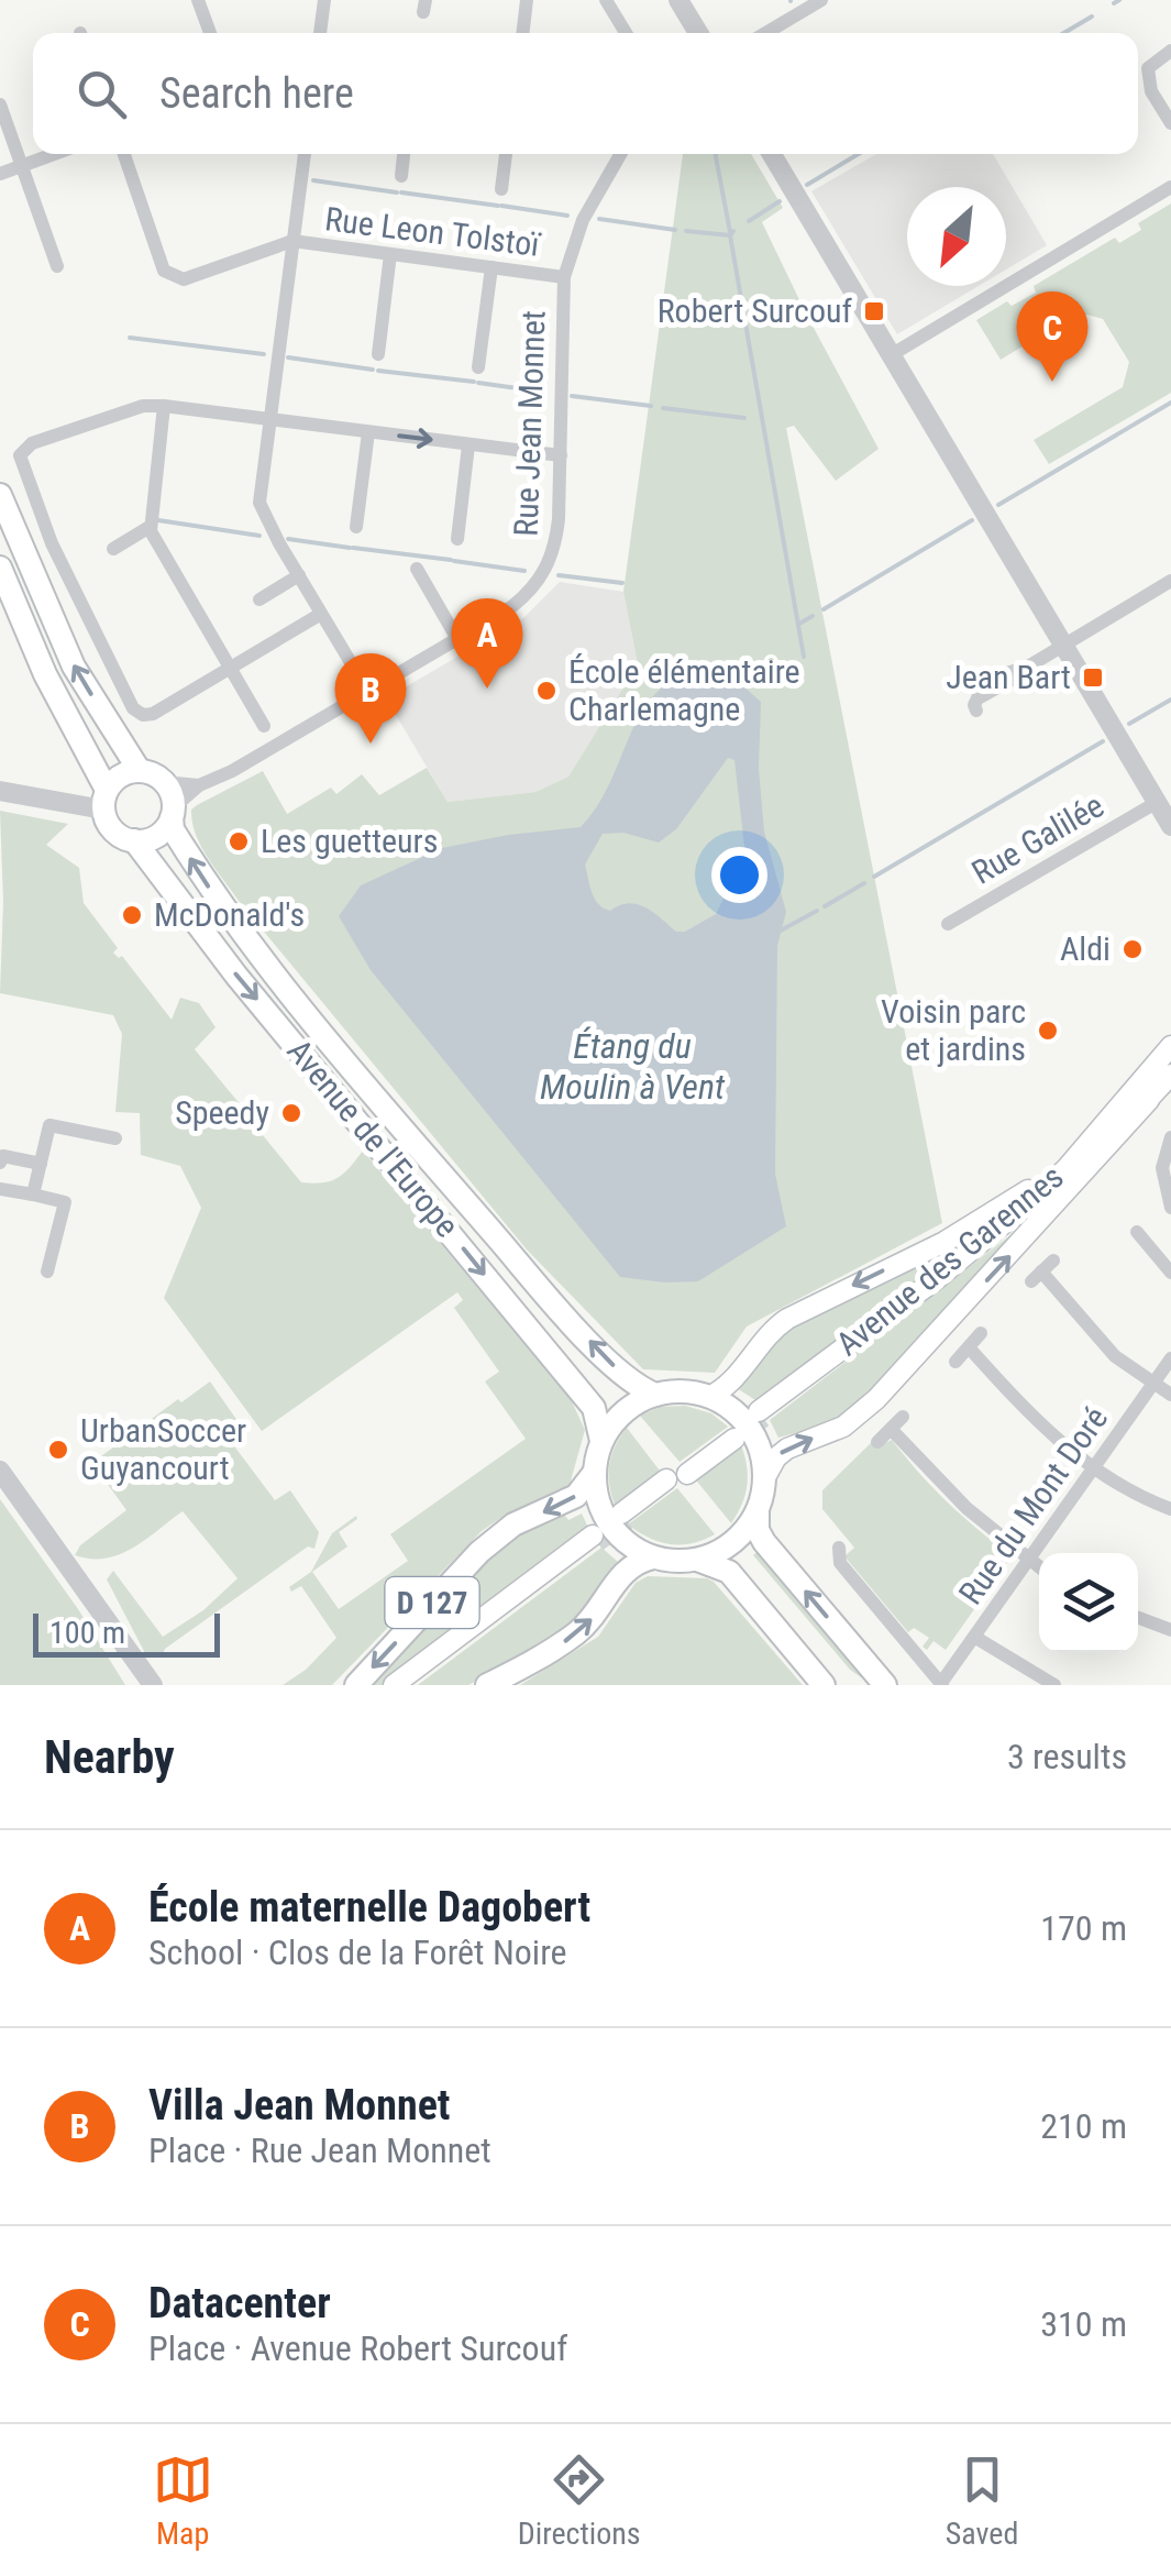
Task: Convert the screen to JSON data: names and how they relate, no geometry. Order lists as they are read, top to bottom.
{
  "streets": {
    "main road": ["Avenue de l'Europe", "Avenue des Garennes", "D 127"],
    "street": [
      "Rue Leon Tolstoï",
      "Rue Jean Monnet",
      "Rue Galilée",
      "Rue du Mont Doré"
    ]
  },
  "crossings": [
    ["Rue Leon Tolstoï", "Rue Jean Monnet"],
    ["Rue Jean Monnet", "Avenue de l'Europe"],
    ["Avenue de l'Europe", "D 127"]
  ],
  "water": ["Étang du Moulin à Vent"],
  "places": {
    "transit": ["Robert Surcouf", "Jean Bart"],
    "other": [
      "École élémentaire Charlemagne",
      "Les guetteurs",
      "McDonald's",
      "Aldi",
      "Voisin parc et jardins",
      "Speedy",
      "UrbanSoccer Guyancourt"
    ]
  },
  "scale_bar": "100 m",
  "north": "bottom left",
  "page": {
    "search": "Search here",
    "pins": ["C", "A", "B"],
    "scale": "100 m",
    "heading": ["Nearby", "3 results"],
    "list": [
      {
        "mark": "A",
        "name": "École maternelle Dagobert",
        "note": "School · Clos de la Forêt Noire",
        "value": "170 m"
      },
      {
        "mark": "B",
        "name": "Villa Jean Monnet",
        "note": "Place · Rue Jean Monnet",
        "value": "210 m"
      },
      {
        "mark": "C",
        "name": "Datacenter",
        "note": "Place · Avenue Robert Surcouf",
        "value": "310 m"
      }
    ],
    "nav": ["Map", "Directions", "Saved"]
  }
}
